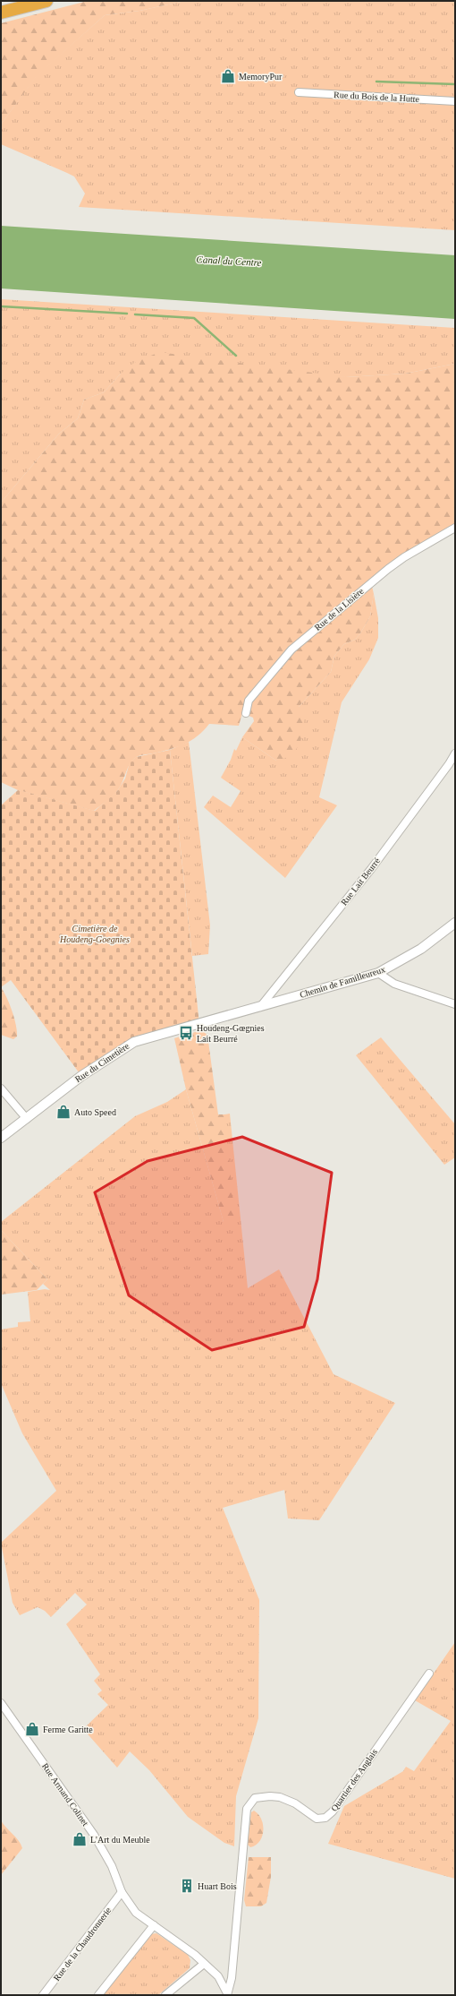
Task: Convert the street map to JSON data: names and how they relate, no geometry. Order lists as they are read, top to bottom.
{
  "streets": {
    "street": [
      "Rue du Bois de la Hutte",
      "Rue de la Lisière",
      "Rue Lait Beurré",
      "Chemin de Familleureux",
      "Rue du Cimetière",
      "Quartier des Anglais",
      "Rue Armand Colinet",
      "Rue de la Chaudronnerie"
    ]
  },
  "crossings": [
    ["Rue Lait Beurré", "Rue du Cimetière"],
    ["Chemin de Familleureux", "Rue du Cimetière"],
    ["Quartier des Anglais", "Rue Armand Colinet"],
    ["Rue Armand Colinet", "Rue de la Chaudronnerie"]
  ],
  "water": ["Canal du Centre"],
  "parks": ["Cimetière de Houdeng-Goegnies"],
  "places": {
    "shop": [
      "MemoryPur",
      "Auto Speed",
      "Ferme Garitte",
      "L'Art du Meuble"
    ],
    "bus stop": ["Houdeng-Gœgnies Lait Beurré"],
    "building": ["Huart Bois"]
  }
}
